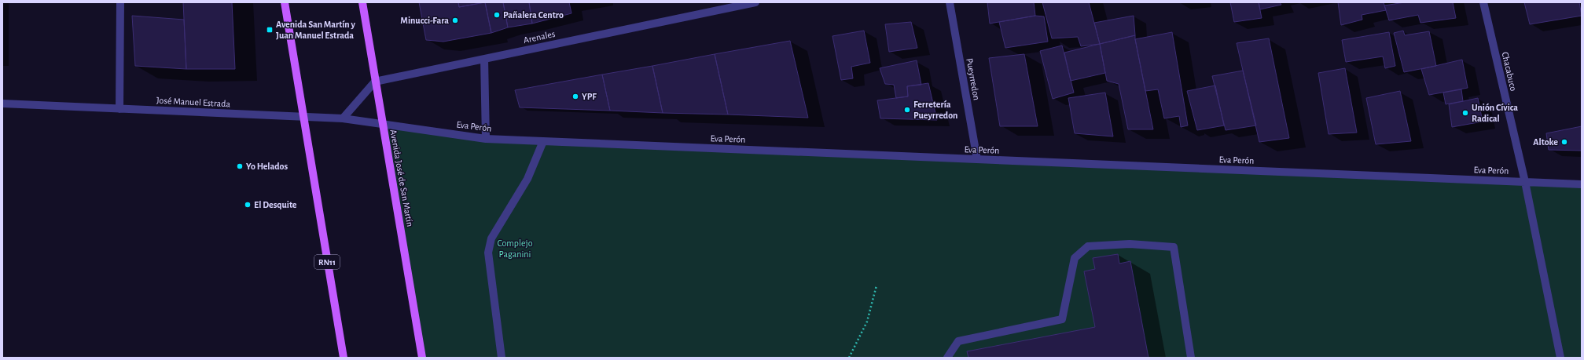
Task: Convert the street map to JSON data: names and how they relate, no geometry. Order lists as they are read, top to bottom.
{
  "streets": {
    "main road": ["Avenida José de San Martín", "RN11"],
    "street": [
      "Arenales",
      "Chacabuco",
      "Pueyrredon",
      "José Manuel Estrada",
      "Eva Perón"
    ]
  },
  "crossings": [
    ["Arenales", "Avenida José de San Martín"],
    ["Chacabuco", "Eva Perón"],
    ["Pueyrredon", "Eva Perón"],
    ["José Manuel Estrada", "Eva Perón"],
    ["José Manuel Estrada", "Avenida José de San Martín"],
    ["José Manuel Estrada", "RN11"],
    ["Eva Perón", "Avenida José de San Martín"]
  ],
  "parks": ["Complejo Paganini"],
  "places": {
    "other": [
      "Pañalera Centro",
      "Minucci-Fara",
      "YPF",
      "Ferretería Pueyrredon",
      "Unión Cívica Radical",
      "Altoke",
      "Yo Helados",
      "El Desquite"
    ],
    "transit": ["Avenida San Martín y Juan Manuel Estrada"]
  }
}
